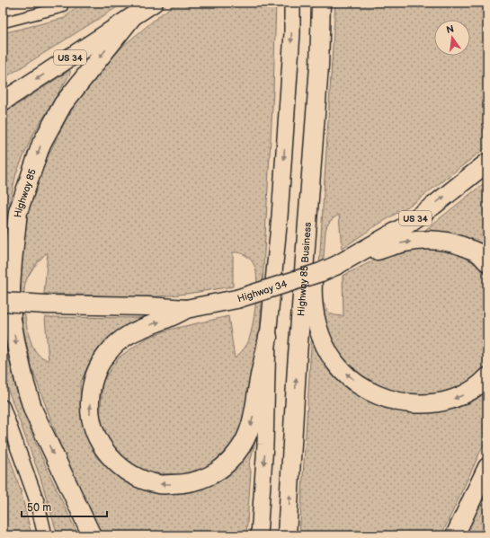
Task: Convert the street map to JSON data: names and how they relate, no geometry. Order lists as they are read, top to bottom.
{
  "streets": {
    "highway": [
      "US 34",
      "Highway 85",
      "Highway 85 Business",
      "Highway 34"
    ]
  },
  "crossings": [
    ["US 34", "Highway 85"]
  ],
  "one_way": ["Highway 85", "Highway 85 Business"],
  "scale_bar": "50 m",
  "north": "top"
}
